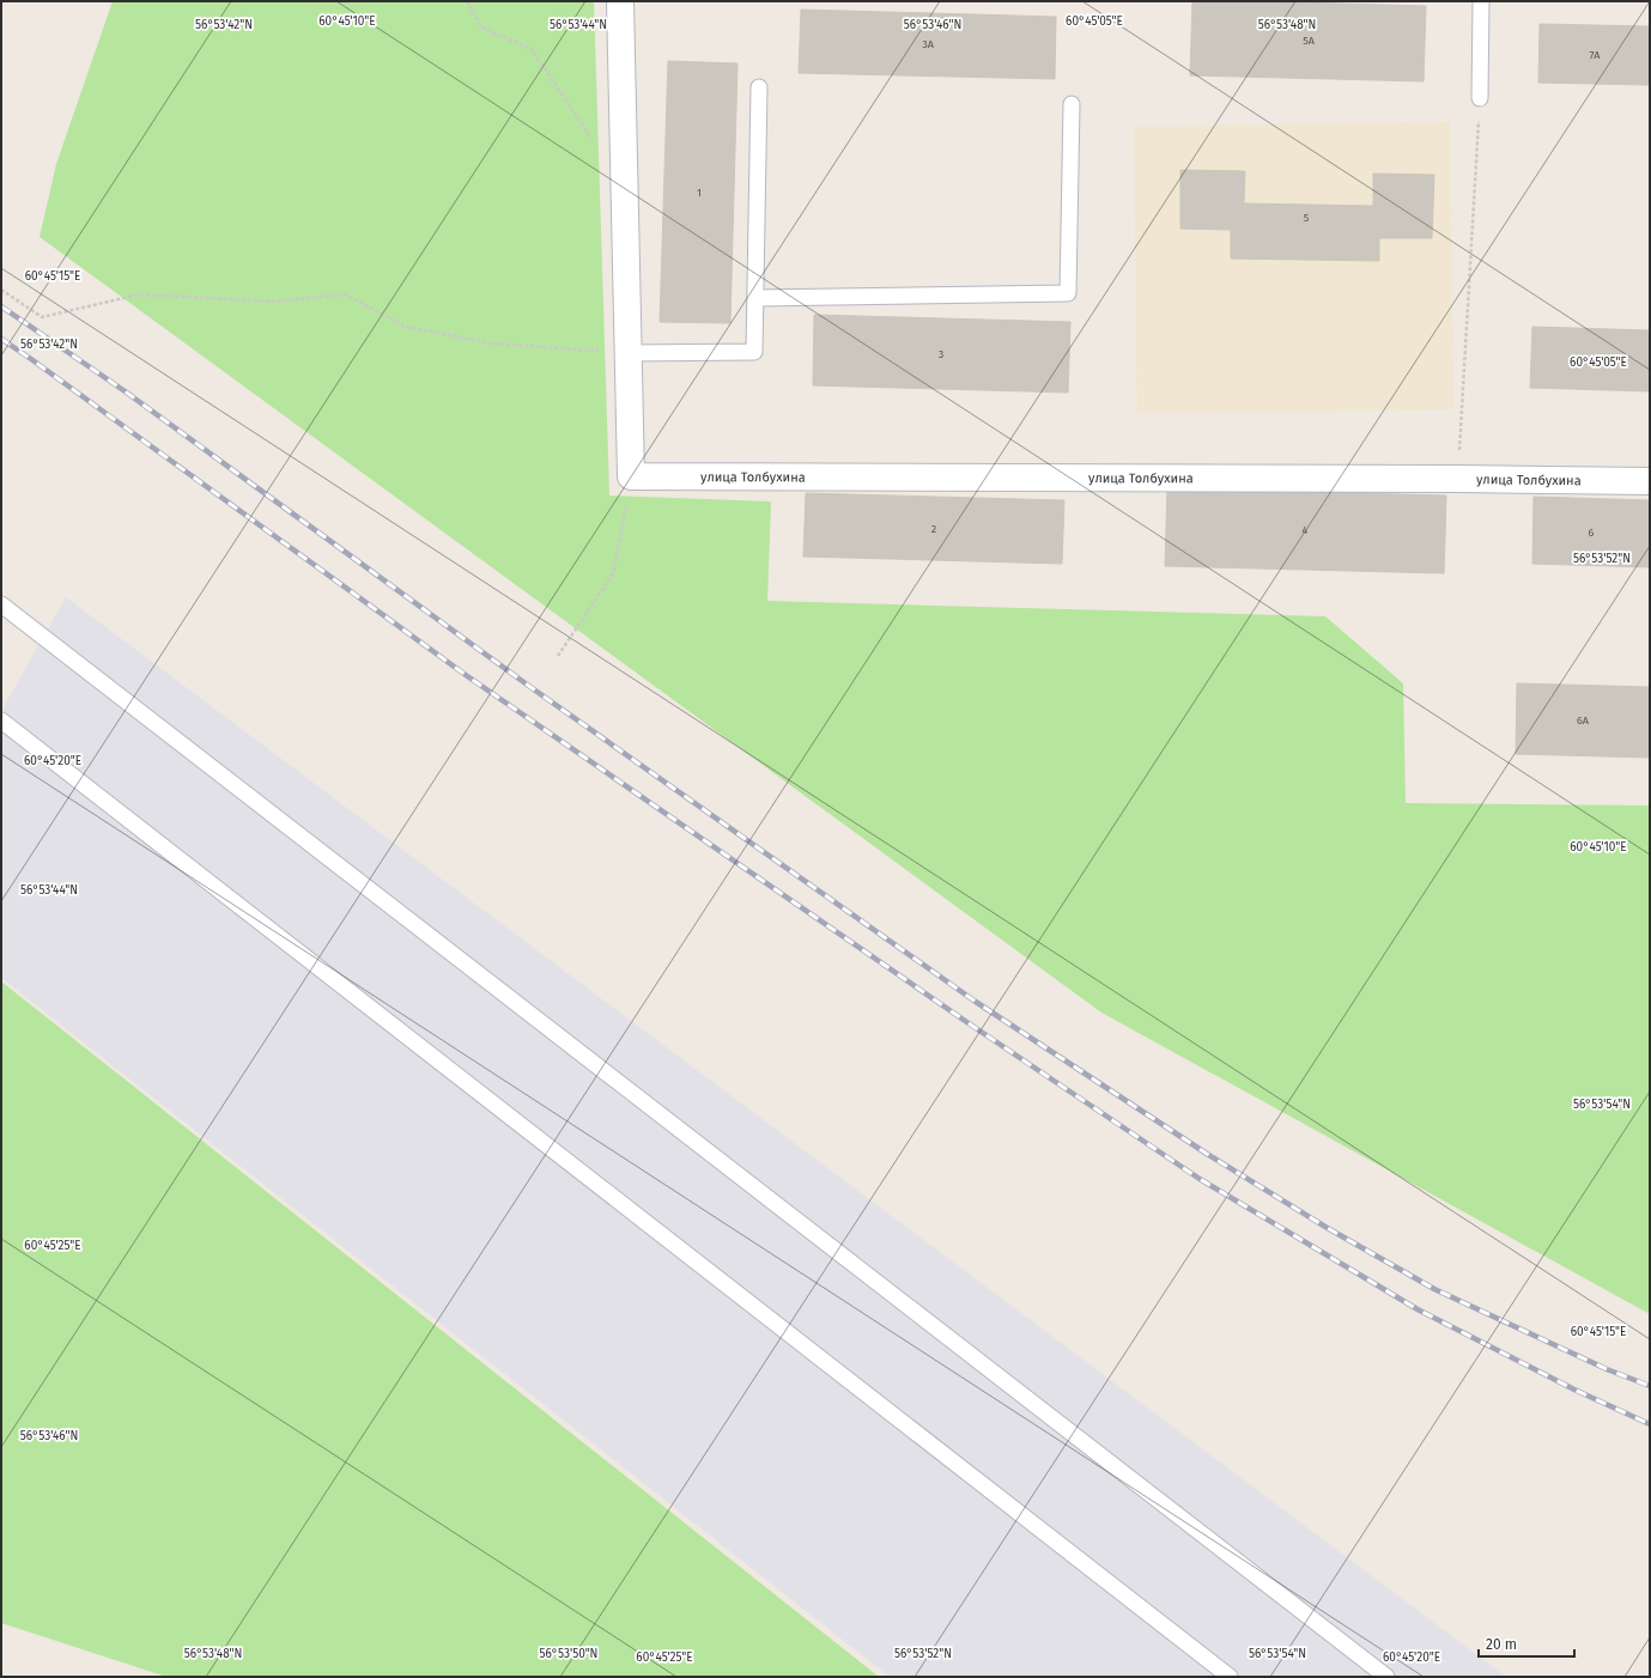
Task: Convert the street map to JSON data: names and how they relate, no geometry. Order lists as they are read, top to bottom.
{
  "streets": {
    "street": ["улица Толбухина"]
  },
  "house_numbers": [
    "5А",
    "3А",
    "7А",
    "1",
    "5",
    "3",
    "2",
    "4",
    "6",
    "6А"
  ],
  "scale_bar": "20 m",
  "coordinates": [
    "60°45'10\"E",
    "60°45'05\"E",
    "56°53'42\"N",
    "56°53'48\"N",
    "56°53'44\"N",
    "56°53'46\"N",
    "60°45'15\"E",
    "56°53'52\"N",
    "60°45'20\"E",
    "56°53'54\"N",
    "60°45'25\"E",
    "56°53'50\"N"
  ]
}
